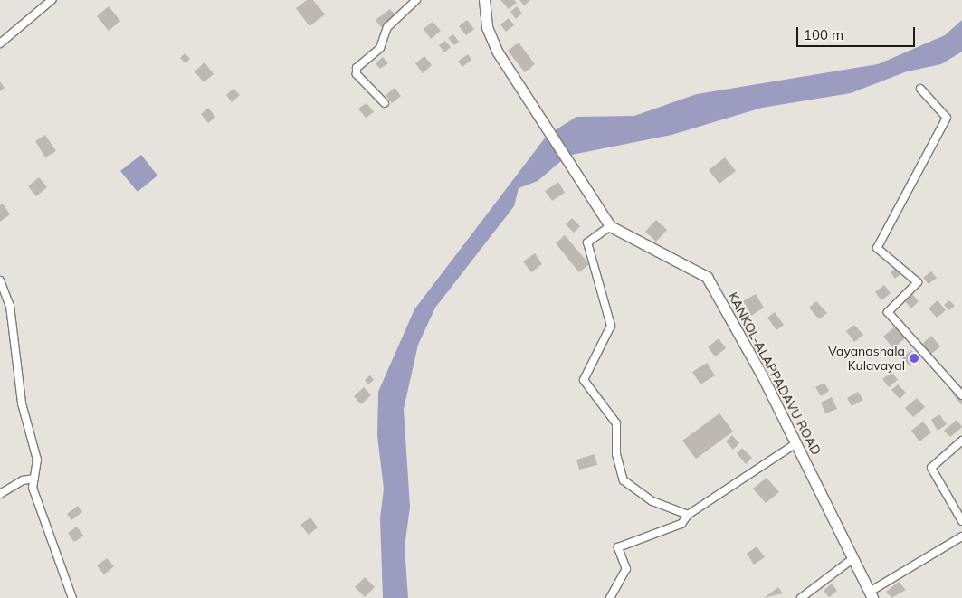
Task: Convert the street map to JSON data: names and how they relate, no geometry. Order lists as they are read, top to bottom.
{
  "streets": {
    "main road": ["KANKOL-ALAPPADAVU ROAD"]
  },
  "places": ["Vayanashala Kulavayal"],
  "scale_bar": "100 m"
}
